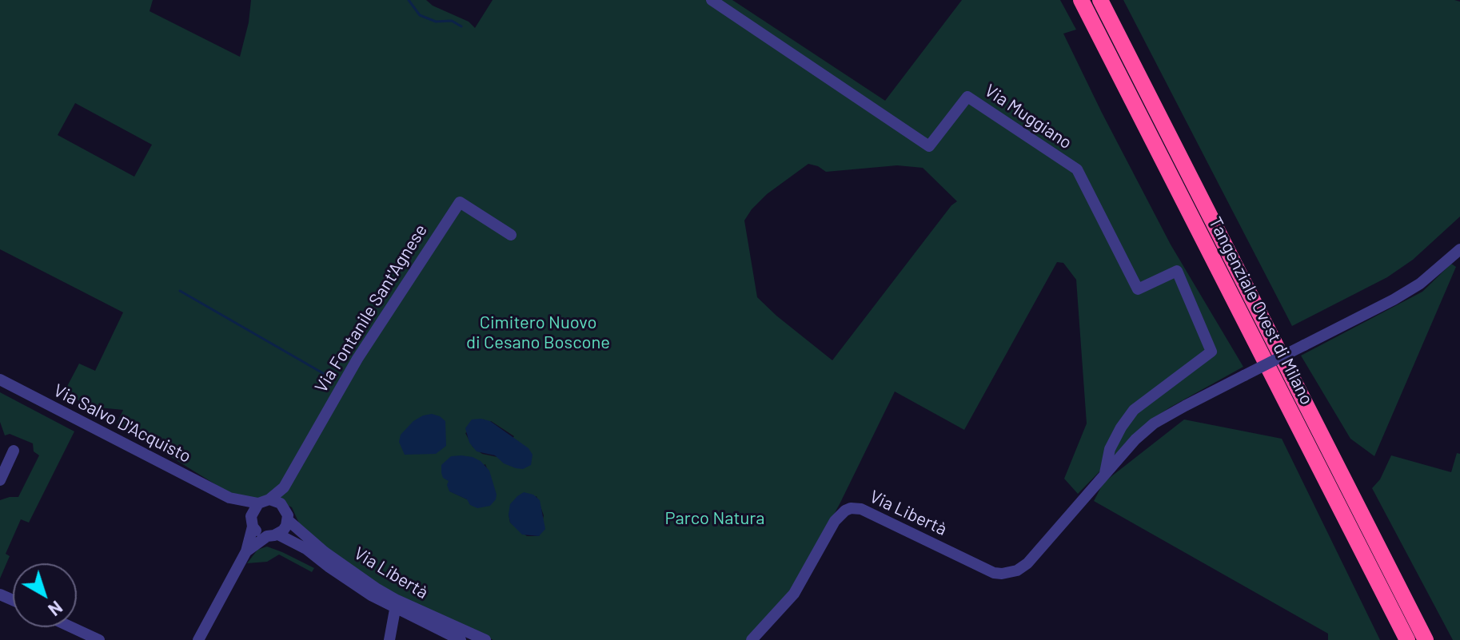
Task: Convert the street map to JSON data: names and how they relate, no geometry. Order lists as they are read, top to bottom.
{
  "streets": {
    "highway": ["Tangenziale Ovest di Milano"],
    "street": [
      "Via Muggiano",
      "Via Fontanile Sant'Agnese",
      "Via Salvo D'Acquisto",
      "Via Libertà"
    ]
  },
  "crossings": [
    ["Via Muggiano", "Via Libertà"]
  ],
  "parks": ["Cimitero Nuovo di Cesano Boscone", "Parco Natura"],
  "north": "bottom right"
}
